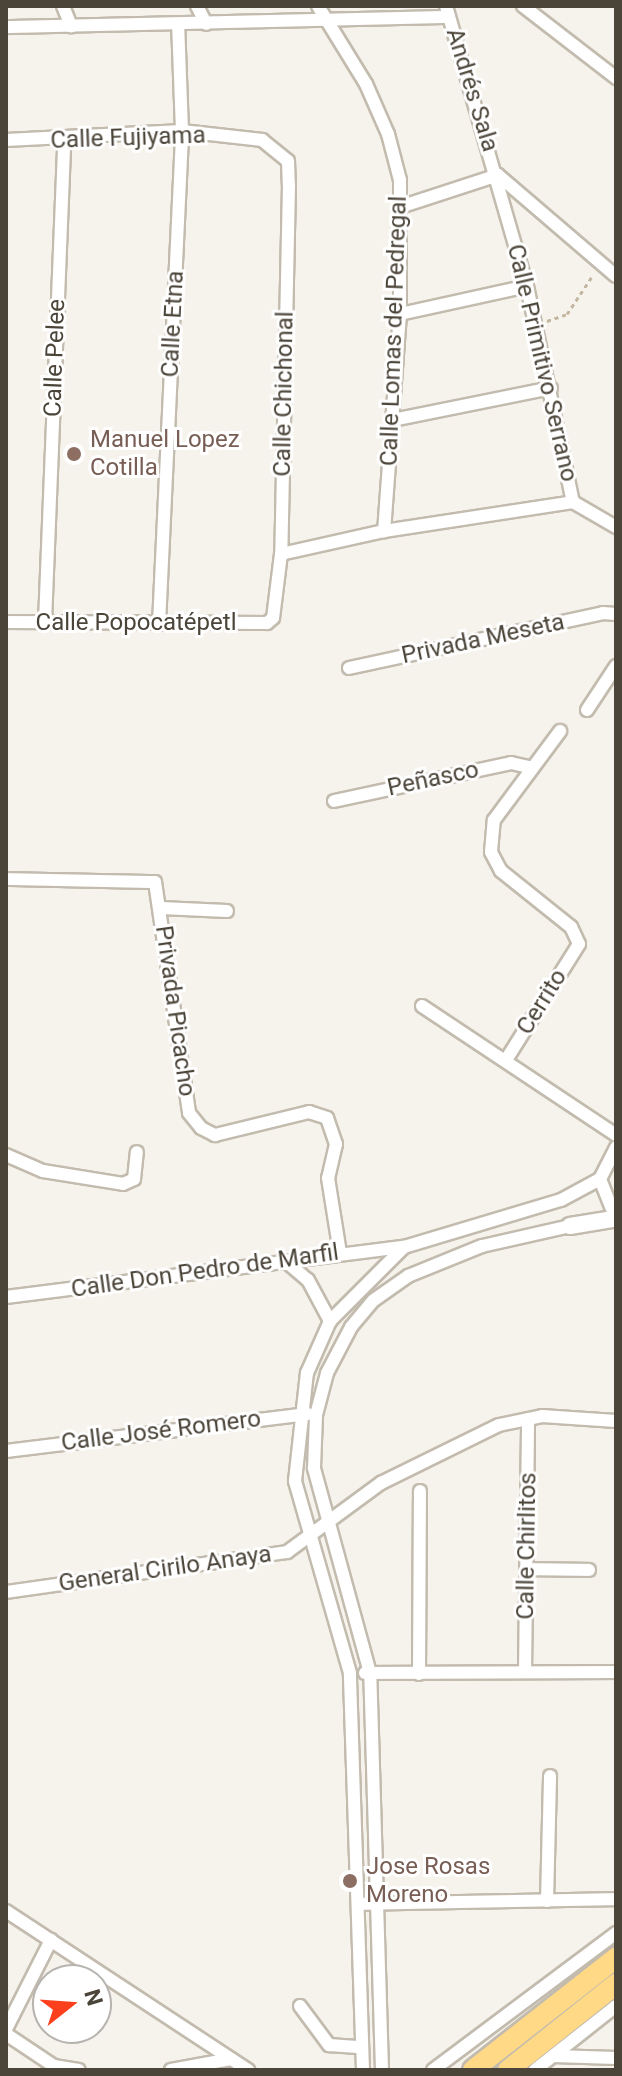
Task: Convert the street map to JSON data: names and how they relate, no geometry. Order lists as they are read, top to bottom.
{
  "streets": {
    "street": [
      "Andrés Sala",
      "Calle Fujiyama",
      "Calle Etna",
      "Calle Lomas del Pedregal",
      "Calle Pelee",
      "Calle Primitivo Serrano",
      "Calle Chichonal",
      "Calle Popocatépetl",
      "Privada Meseta",
      "Peñasco",
      "Cerrito",
      "Privada Picacho",
      "Calle Don Pedro de Marfil",
      "Calle José Romero",
      "Calle Chirlitos",
      "General Cirilo Anaya"
    ]
  },
  "crossings": [
    ["Andrés Sala", "Calle Primitivo Serrano"],
    ["Calle Fujiyama", "Calle Etna"],
    ["Calle Fujiyama", "Calle Pelee"],
    ["Calle Fujiyama", "Calle Chichonal"],
    ["Calle Etna", "Calle Popocatépetl"],
    ["Calle Pelee", "Calle Popocatépetl"],
    ["Calle Chichonal", "Calle Popocatépetl"],
    ["Peñasco", "Cerrito"],
    ["Privada Picacho", "Calle Don Pedro de Marfil"],
    ["Calle Chirlitos", "General Cirilo Anaya"]
  ],
  "places": ["Manuel Lopez Cotilla", "Jose Rosas Moreno"],
  "north": "right"
}
